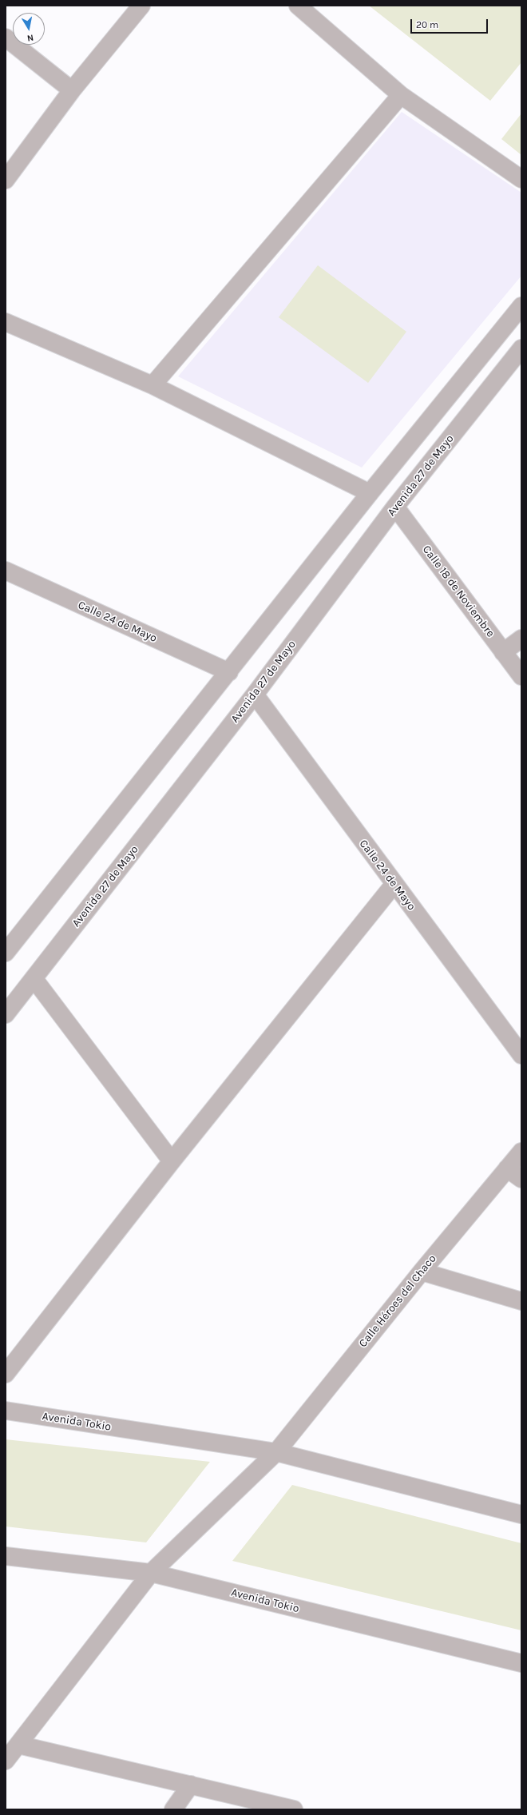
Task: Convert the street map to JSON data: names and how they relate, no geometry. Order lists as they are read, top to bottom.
{
  "streets": {
    "street": [
      "Avenida 27 de Mayo",
      "Calle 18 de Noviembre",
      "Calle 24 de Mayo",
      "Calle Héroes del Chaco",
      "Avenida Tokio"
    ]
  },
  "crossings": [
    ["Avenida 27 de Mayo", "Calle 18 de Noviembre"],
    ["Avenida 27 de Mayo", "Calle 24 de Mayo"],
    ["Calle Héroes del Chaco", "Avenida Tokio"]
  ],
  "scale_bar": "20 m",
  "north": "bottom"
}
